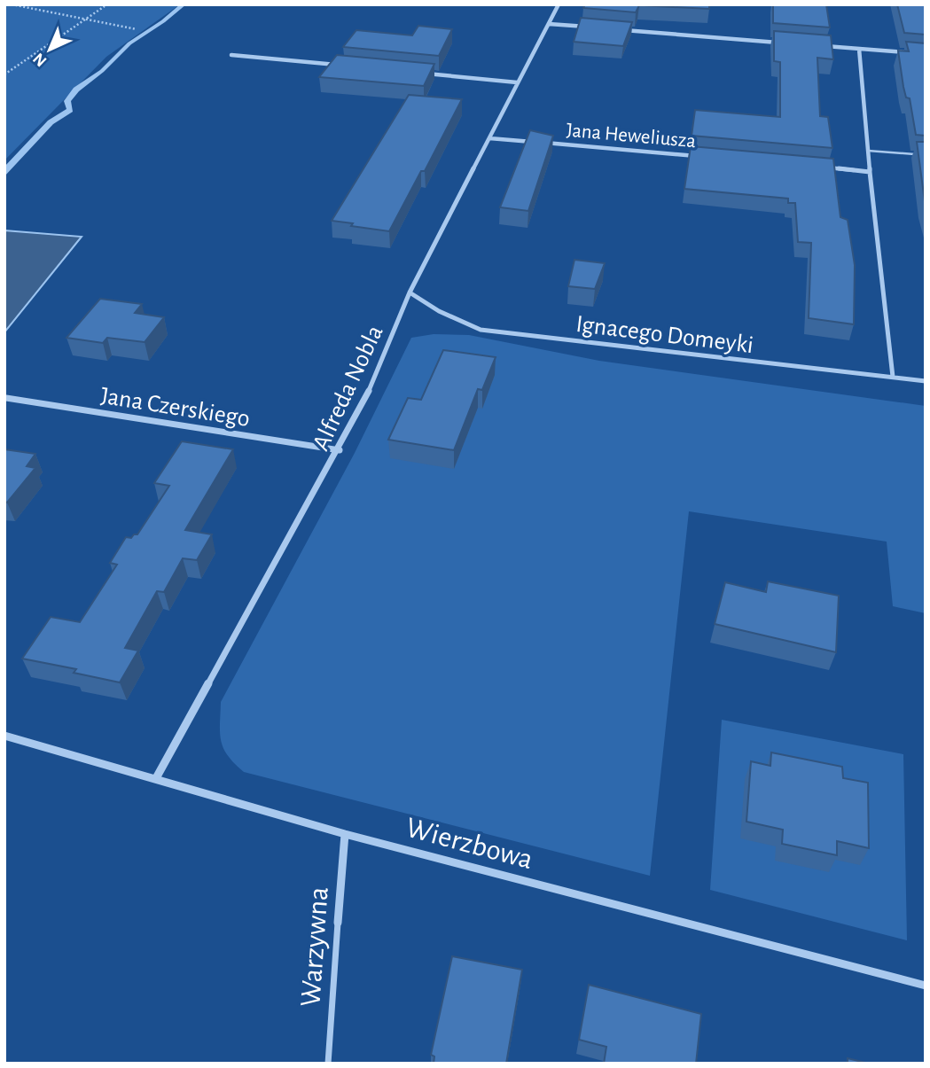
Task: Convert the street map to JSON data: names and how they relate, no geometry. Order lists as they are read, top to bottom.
{
  "streets": {
    "street": [
      "Jana Heweliusza",
      "Ignacego Domeyki",
      "Alfreda Nobla",
      "Jana Czerskiego",
      "Wierzbowa",
      "Warzywna"
    ]
  },
  "crossings": [
    ["Jana Heweliusza", "Alfreda Nobla"],
    ["Ignacego Domeyki", "Alfreda Nobla"],
    ["Alfreda Nobla", "Jana Czerskiego"],
    ["Alfreda Nobla", "Wierzbowa"],
    ["Wierzbowa", "Warzywna"]
  ],
  "north": "bottom left"
}
